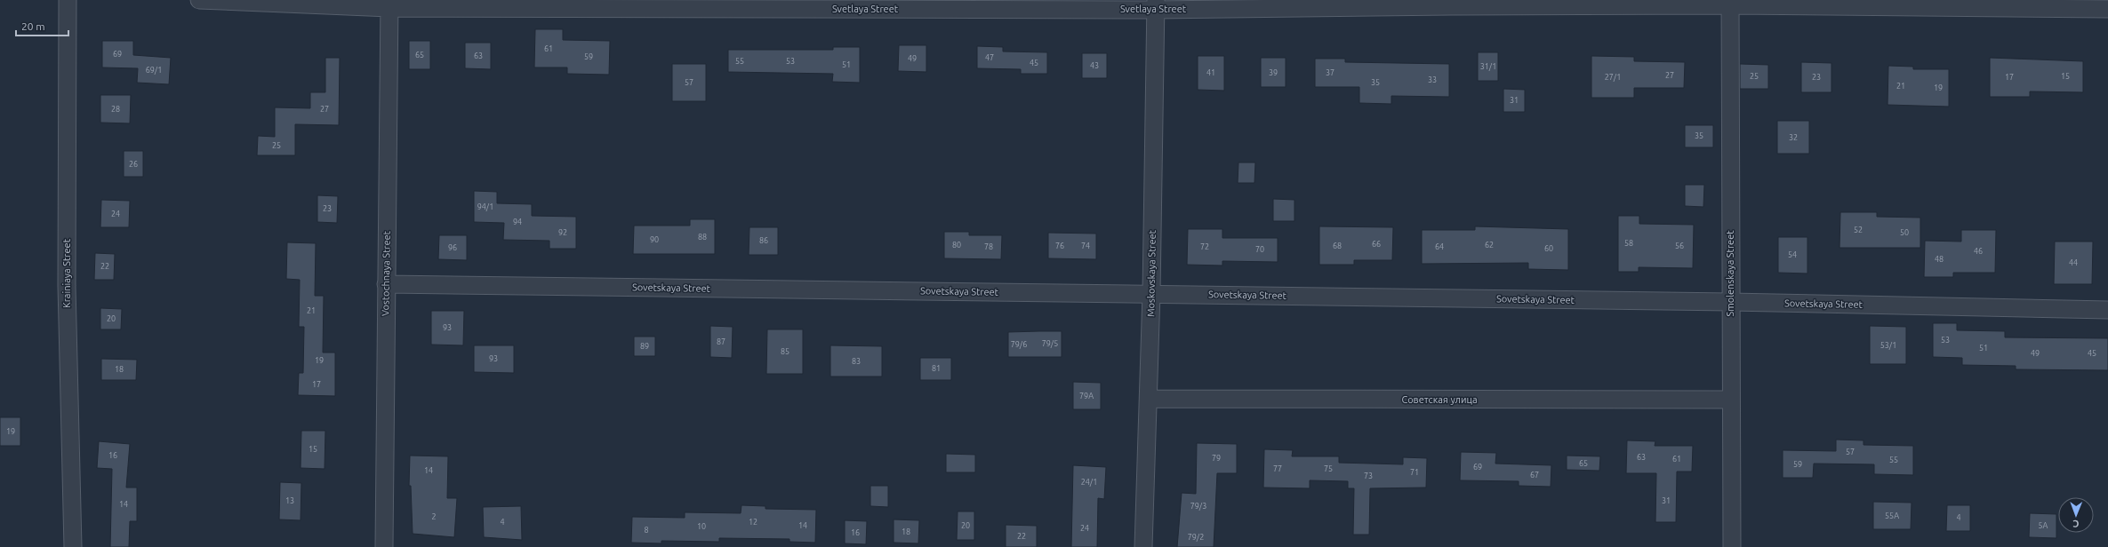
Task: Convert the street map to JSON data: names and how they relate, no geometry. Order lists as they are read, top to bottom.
{
  "streets": {
    "street": [
      "Svetlaya Street",
      "Krainiaya Street",
      "Vostochnaya Street",
      "Moskovskaya Street",
      "Smolenskaya Street",
      "Sovetskaya Street",
      "Советская улица"
    ]
  },
  "crossings": [
    ["Svetlaya Street", "Vostochnaya Street"],
    ["Svetlaya Street", "Moskovskaya Street"],
    ["Svetlaya Street", "Smolenskaya Street"],
    ["Vostochnaya Street", "Sovetskaya Street"],
    ["Moskovskaya Street", "Sovetskaya Street"],
    ["Moskovskaya Street", "Советская улица"],
    ["Smolenskaya Street", "Sovetskaya Street"],
    ["Smolenskaya Street", "Советская улица"]
  ],
  "house_numbers": [
    "61",
    "69",
    "65",
    "63",
    "59",
    "47",
    "49",
    "55",
    "53",
    "45",
    "51",
    "43",
    "31/1",
    "69/1",
    "41",
    "39",
    "37",
    "27",
    "25",
    "15",
    "27/1",
    "23",
    "17",
    "33",
    "57",
    "35",
    "21",
    "19",
    "31",
    "28",
    "27",
    "35",
    "32",
    "25",
    "26",
    "94/1",
    "23",
    "24",
    "94",
    "52",
    "92",
    "50",
    "88",
    "90",
    "86",
    "58",
    "66",
    "80",
    "62",
    "76",
    "74",
    "68",
    "56",
    "78",
    "72",
    "64",
    "96",
    "60",
    "70",
    "46",
    "54",
    "48",
    "44",
    "22",
    "21",
    "20",
    "93",
    "53",
    "87",
    "79/5",
    "79/6",
    "53/1",
    "89",
    "51",
    "85",
    "49",
    "45",
    "93",
    "19",
    "83",
    "81",
    "18",
    "17",
    "79А",
    "19",
    "15",
    "57",
    "16",
    "63",
    "79",
    "61",
    "55",
    "65",
    "59",
    "69",
    "77",
    "75",
    "14",
    "71",
    "67",
    "73",
    "24/1",
    "13",
    "31",
    "14",
    "79/3",
    "55А",
    "2",
    "4",
    "4",
    "12",
    "14",
    "20",
    "5А",
    "10",
    "24",
    "8",
    "18",
    "16",
    "22",
    "79/2"
  ],
  "scale_bar": "20 m",
  "north": "bottom"
}
